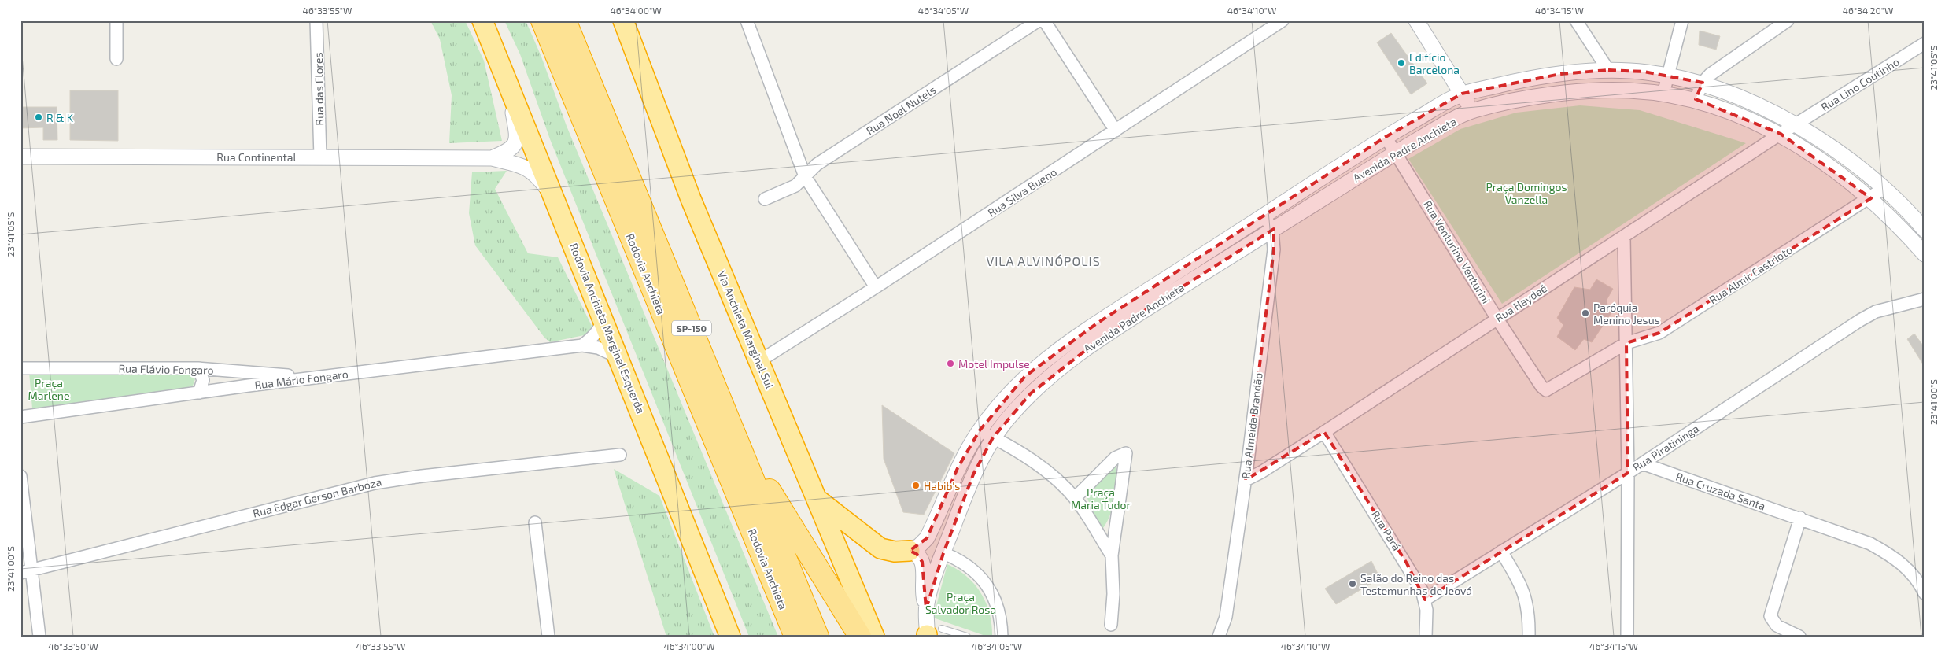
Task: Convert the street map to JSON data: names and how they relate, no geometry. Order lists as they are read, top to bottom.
{
  "streets": {
    "highway": [
      "Rodovia Anchieta",
      "Rodovia Anchieta Marginal Esquerda",
      "SP-150",
      "Via Anchieta Marginal Sul"
    ],
    "street": [
      "Rua Lino Coutinho",
      "Rua das Flores",
      "Rua Noel Nutels",
      "Avenida Padre Anchieta",
      "Rua Continental",
      "Rua Silva Bueno",
      "Rua Venturino Venturini",
      "Rua Almir Castrioto",
      "Rua Haydeé",
      "Rua Flávio Fongaro",
      "Rua Mário Fongaro",
      "Rua Almeida Brandão",
      "Rua Piratininga",
      "Rua Cruzada Santa",
      "Rua Edgar Gerson Barboza",
      "Rua Pará"
    ]
  },
  "crossings": [
    ["Rua Lino Coutinho", "Avenida Padre Anchieta"],
    ["Rua Lino Coutinho", "Rua Haydeé"],
    ["Rua das Flores", "Rua Continental"],
    ["Avenida Padre Anchieta", "Rua Venturino Venturini"],
    ["Avenida Padre Anchieta", "Rua Almir Castrioto"],
    ["Avenida Padre Anchieta", "Rua Haydeé"],
    ["Avenida Padre Anchieta", "Rua Almeida Brandão"],
    ["Rua Continental", "Rodovia Anchieta Marginal Esquerda"],
    ["Rua Silva Bueno", "Via Anchieta Marginal Sul"],
    ["Rua Venturino Venturini", "Rua Almir Castrioto"],
    ["Rua Venturino Venturini", "Rua Haydeé"],
    ["Rua Haydeé", "Rua Almeida Brandão"],
    ["Rua Haydeé", "Rua Pará"],
    ["Rodovia Anchieta Marginal Esquerda", "Rua Mário Fongaro"],
    ["Rua Flávio Fongaro", "Rua Mário Fongaro"],
    ["Rua Piratininga", "Rua Cruzada Santa"],
    ["Rua Piratininga", "Rua Pará"]
  ],
  "districts": ["VILA ALVINÓPOLIS"],
  "parks": [
    "Praça Domingos Vanzella",
    "Praça Marlene",
    "Praça Maria Tudor",
    "Praça Salvador Rosa"
  ],
  "places": [
    "Edifício Barcelona",
    "R & K",
    "Paróquia Menino Jesus",
    "Motel Impulse",
    "Habib's",
    "Salão do Reino das Testemunhas de Jeová"
  ],
  "coordinates": [
    "46°33'55\"W",
    "46°34'00\"W",
    "46°34'05\"W",
    "46°34'10\"W",
    "46°34'15\"W",
    "46°34'20\"W",
    "23°41'05\"S",
    "23°41'00\"S",
    "46°33'50\"W"
  ]
}
